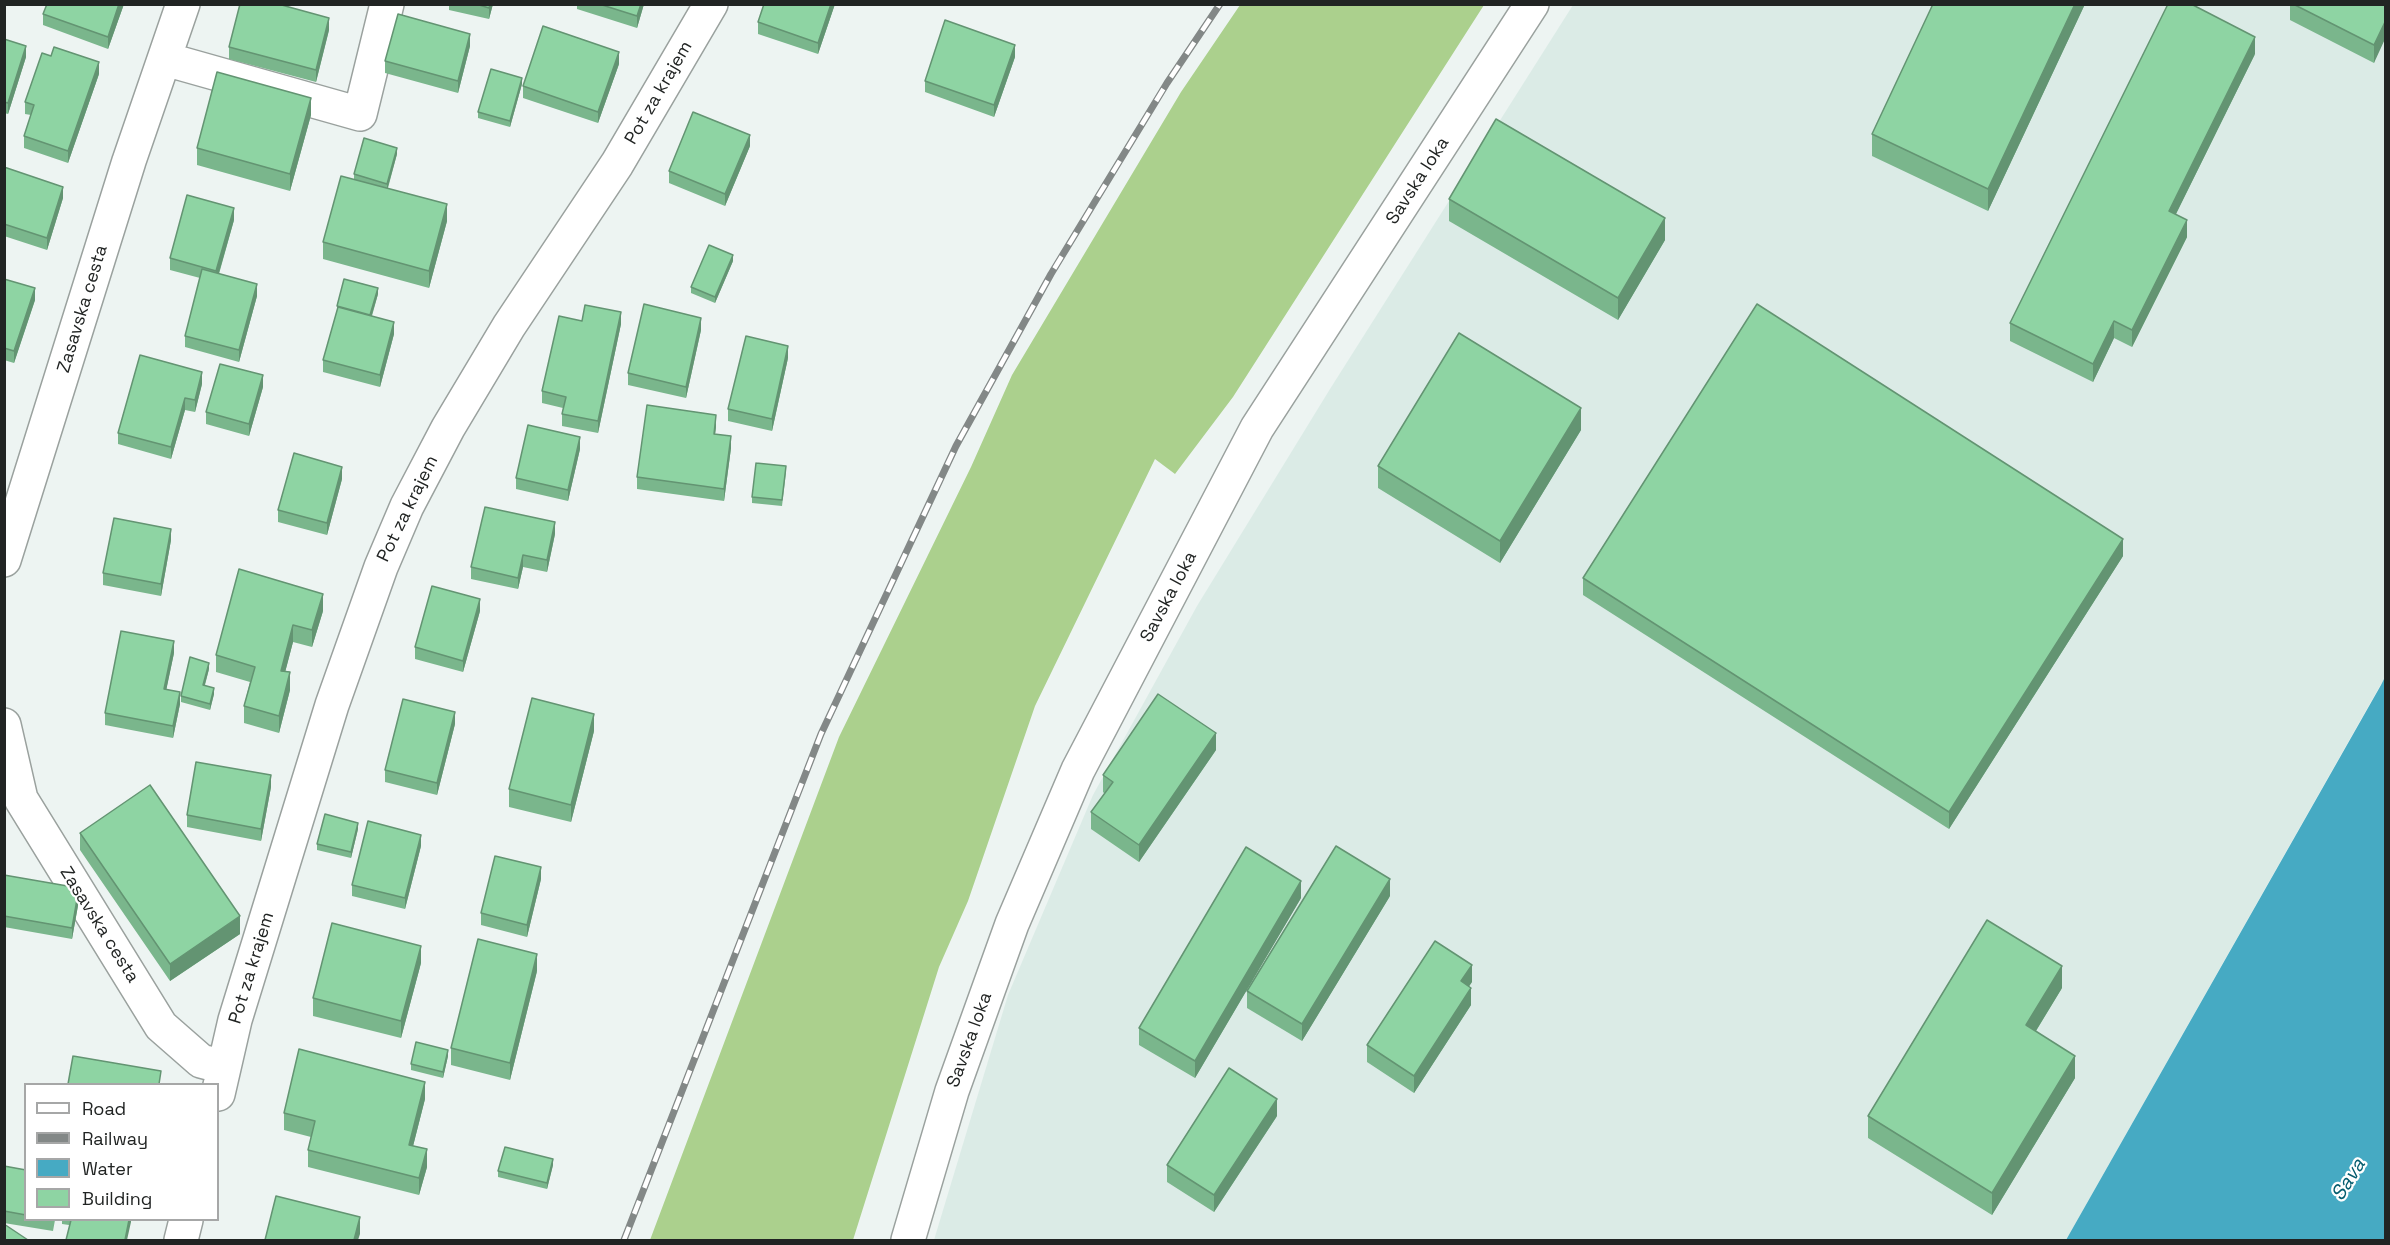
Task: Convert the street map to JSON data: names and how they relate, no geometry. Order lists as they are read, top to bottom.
{
  "streets": {
    "street": ["Pot za krajem", "Savska loka", "Zasavska cesta"]
  },
  "crossings": [
    ["Pot za krajem", "Zasavska cesta"]
  ],
  "water": ["Sava"],
  "legend": [
    "Road",
    "Railway",
    "Water",
    "Building"
  ]
}
